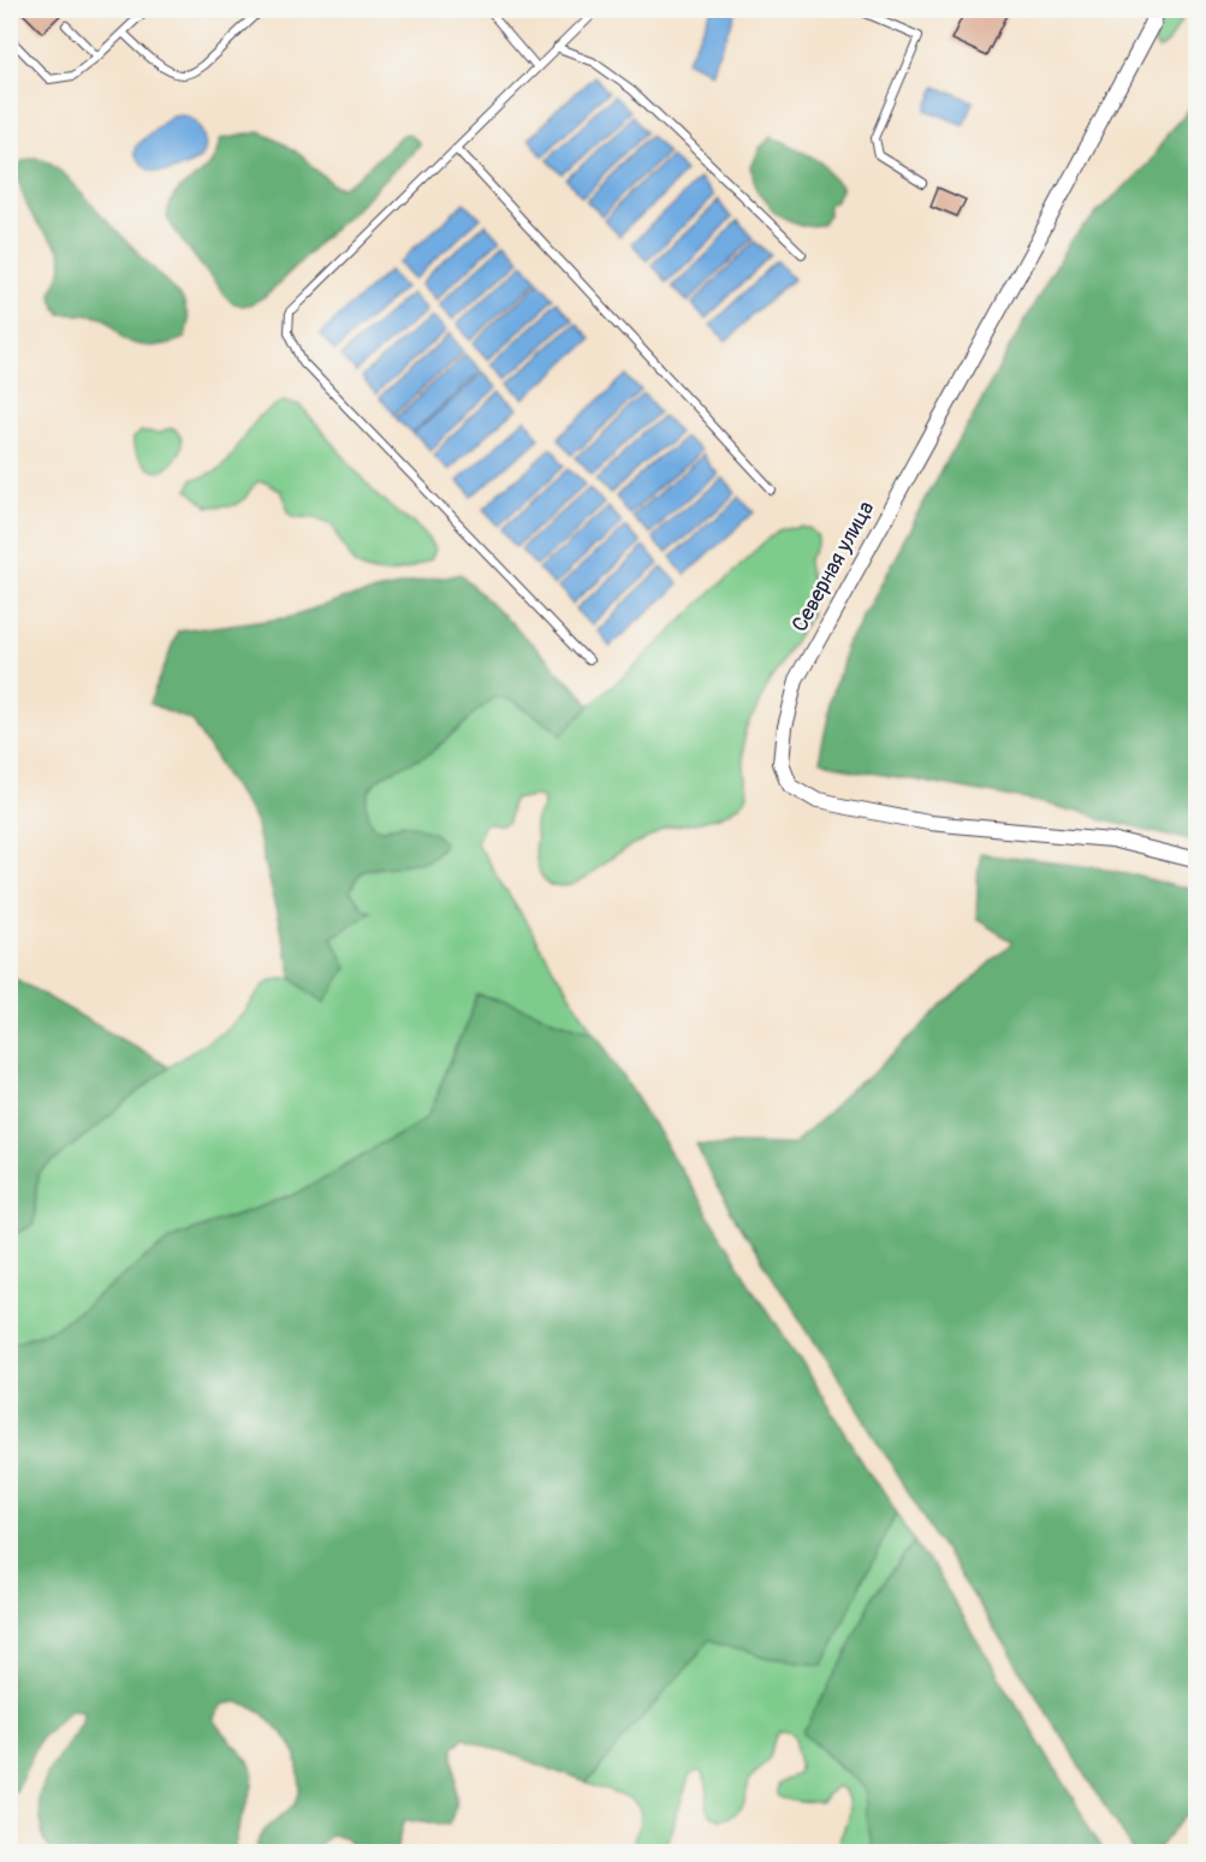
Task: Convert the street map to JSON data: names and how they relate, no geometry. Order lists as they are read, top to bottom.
{
  "streets": {
    "street": ["Северная улица"]
  }
}
